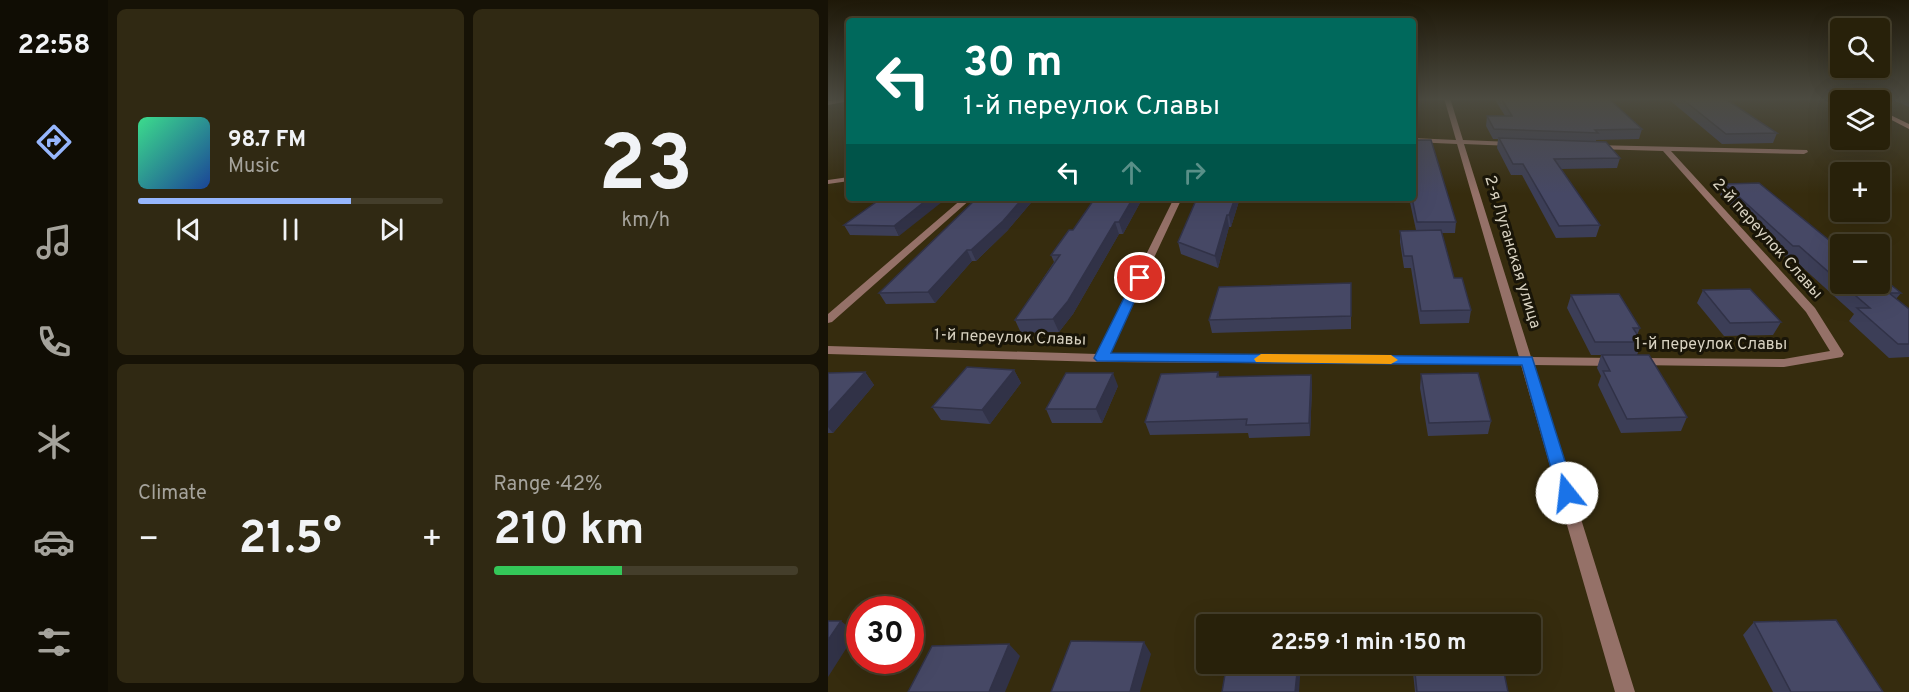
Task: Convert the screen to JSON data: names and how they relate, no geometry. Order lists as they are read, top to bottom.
{
  "streets": {
    "street": ["2-й переулок Славы", "2-я Луганская улица", "1-й переулок Славы"]
  },
  "crossings": [
    ["2-й переулок Славы", "1-й переулок Славы"],
    ["2-я Луганская улица", "1-й переулок Славы"]
  ],
  "page": {
    "tabs": "22:58",
    "tile": [
      ["23", "km/h"],
      "Climate",
      ["Range · 42%", "210 km"]
    ],
    "map_buttons": ["+", "−"],
    "turn": ["30 m", "1-й переулок Славы"],
    "song": ["98.7 FM", "Music"],
    "heat": ["−", "21.5°", "+"],
    "limit": "30",
    "trip": "22:59 · 1 min · 150 m"
  }
}
